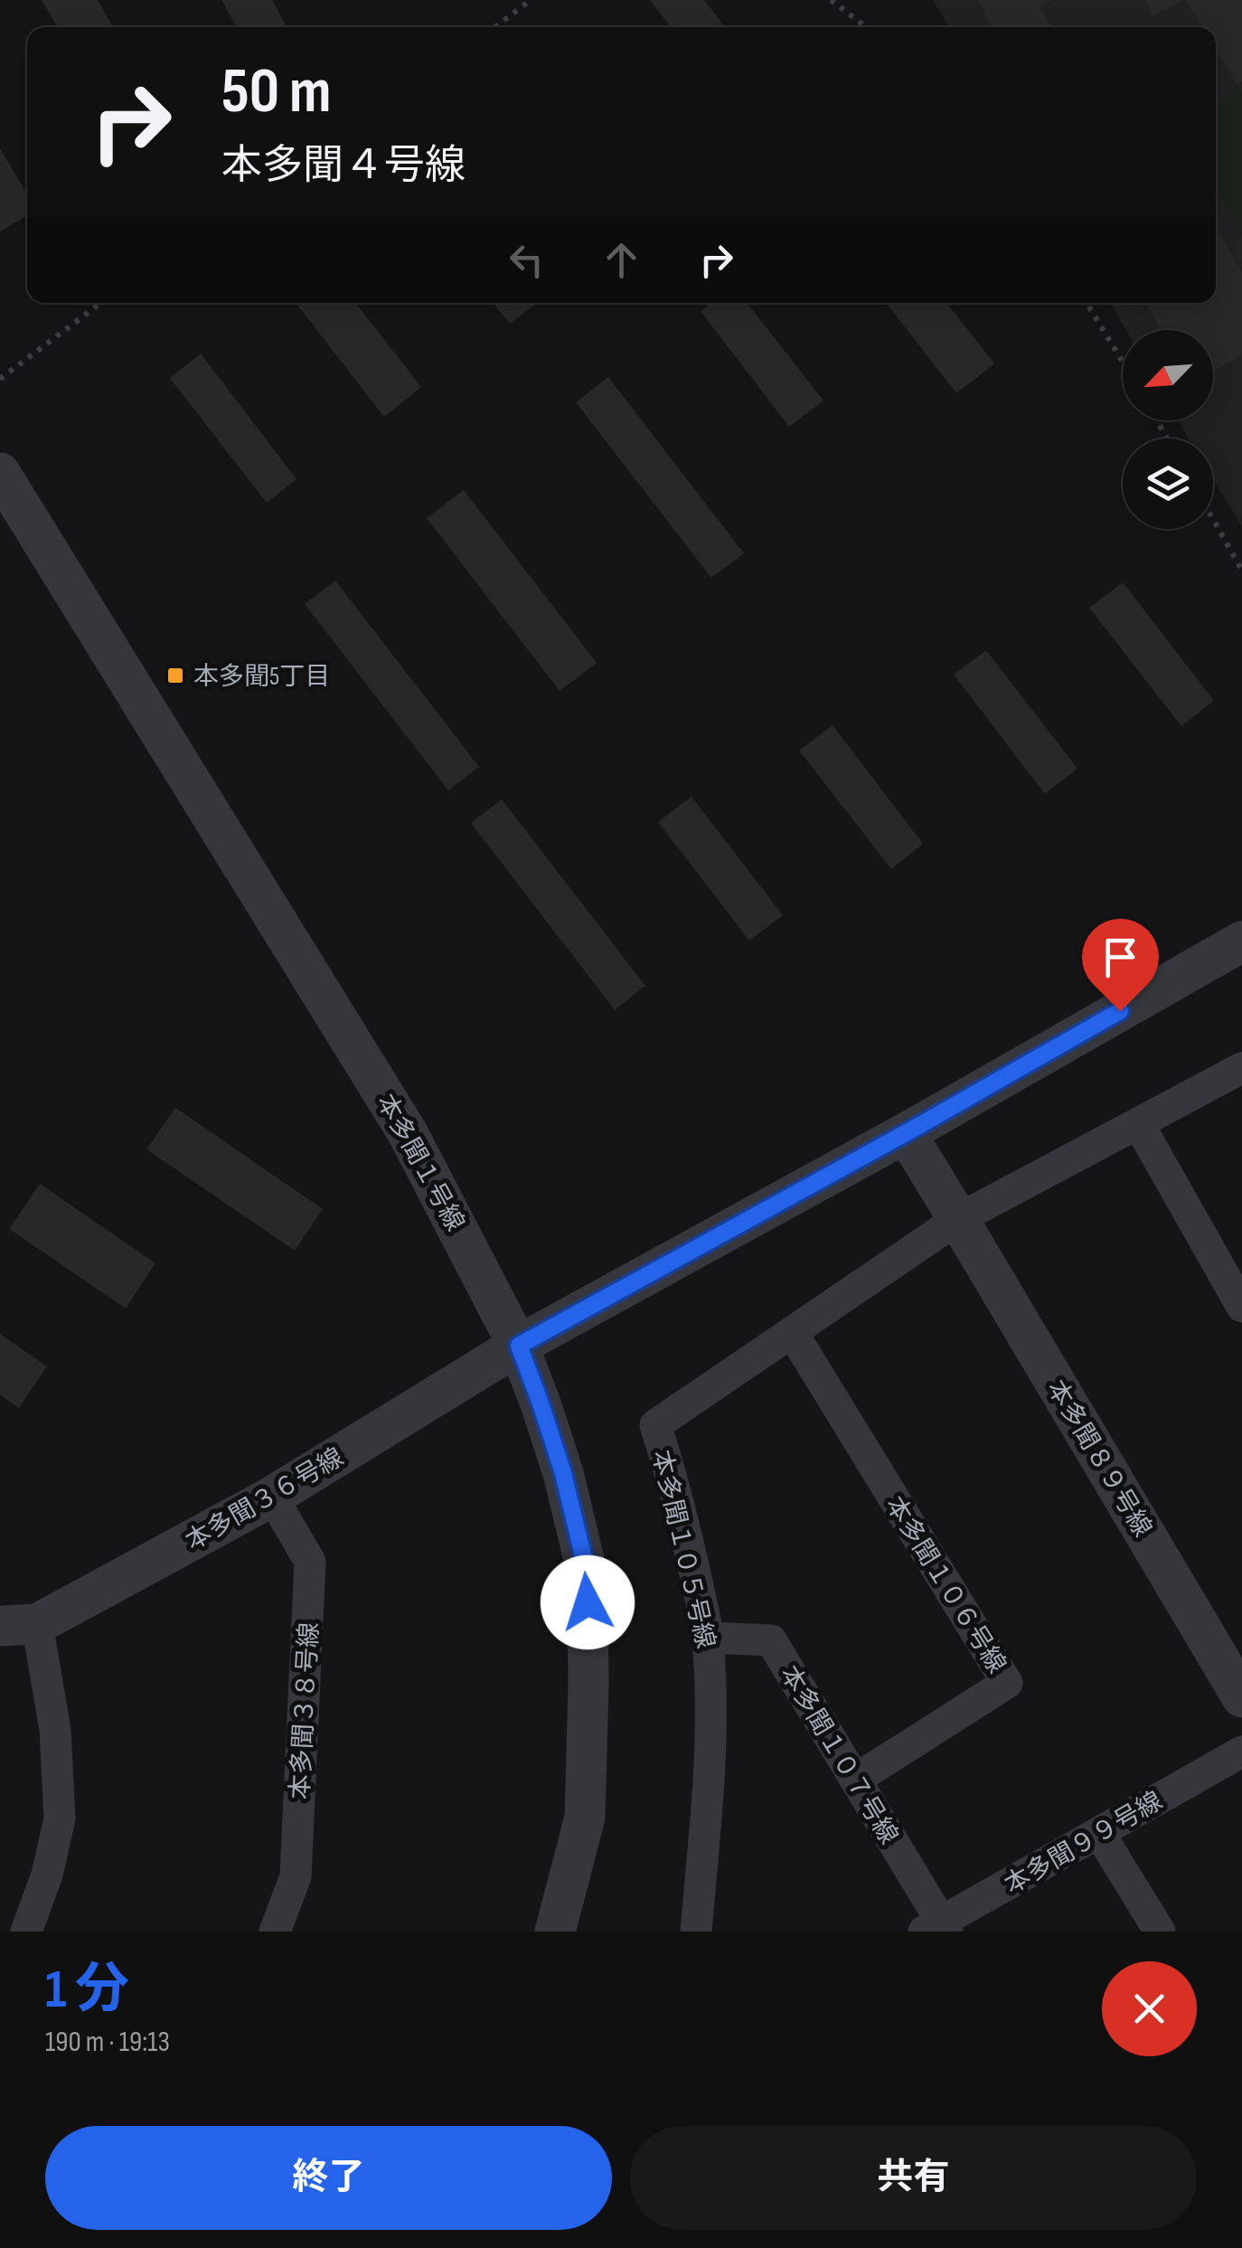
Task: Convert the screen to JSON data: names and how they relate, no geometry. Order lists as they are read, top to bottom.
{
  "streets": {
    "street": [
      "本多聞１号線",
      "本多聞８９号線",
      "本多聞３６号線",
      "本多聞１０５号線",
      "本多聞１０６号線",
      "本多聞３８号線",
      "本多聞１０７号線",
      "本多聞９９号線"
    ]
  },
  "crossings": [
    ["本多聞１号線", "本多聞３６号線"],
    ["本多聞８９号線", "本多聞３６号線"],
    ["本多聞８９号線", "本多聞１０５号線"],
    ["本多聞３６号線", "本多聞３８号線"],
    ["本多聞１０５号線", "本多聞１０６号線"],
    ["本多聞１０５号線", "本多聞１０７号線"],
    ["本多聞１０６号線", "本多聞１０７号線"],
    ["本多聞１０７号線", "本多聞９９号線"]
  ],
  "places": {
    "transit": ["本多聞5丁目"]
  },
  "north": "bottom left",
  "page": {
    "turn": ["50 m", "本多聞４号線"],
    "heading": ["1 分", "190 m · 19:13"],
    "buttons": ["終了", "共有"]
  }
}
